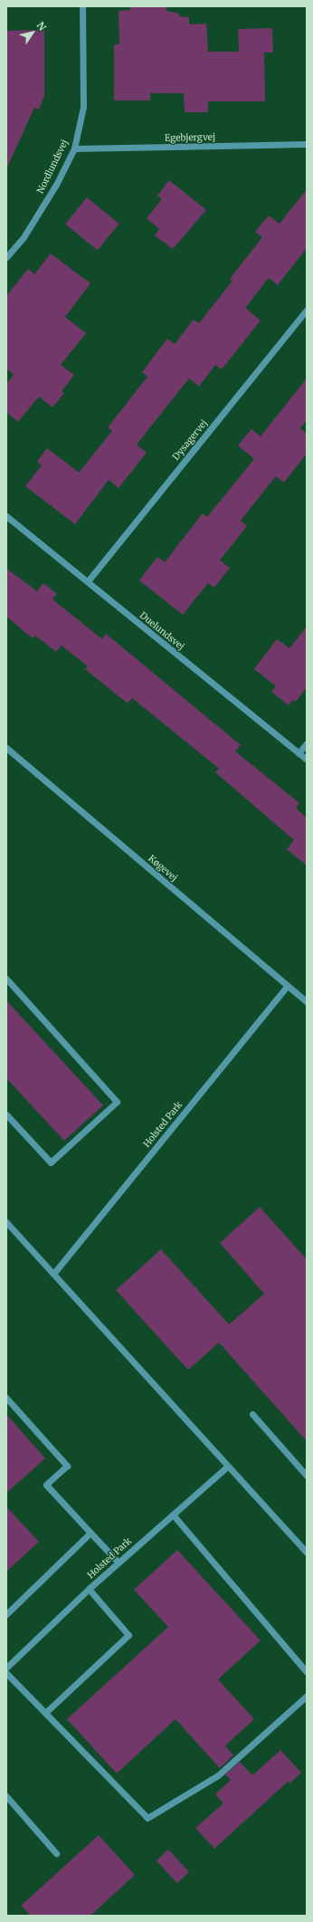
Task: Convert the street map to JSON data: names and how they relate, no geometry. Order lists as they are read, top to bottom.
{
  "streets": {
    "street": [
      "Egebjergvej",
      "Nordlundsvej",
      "Dysagervej",
      "Duelundsvej",
      "Køgevej",
      "Holsted Park"
    ]
  },
  "crossings": [
    ["Egebjergvej", "Nordlundsvej"],
    ["Dysagervej", "Duelundsvej"],
    ["Køgevej", "Holsted Park"]
  ],
  "north": "top right"
}
